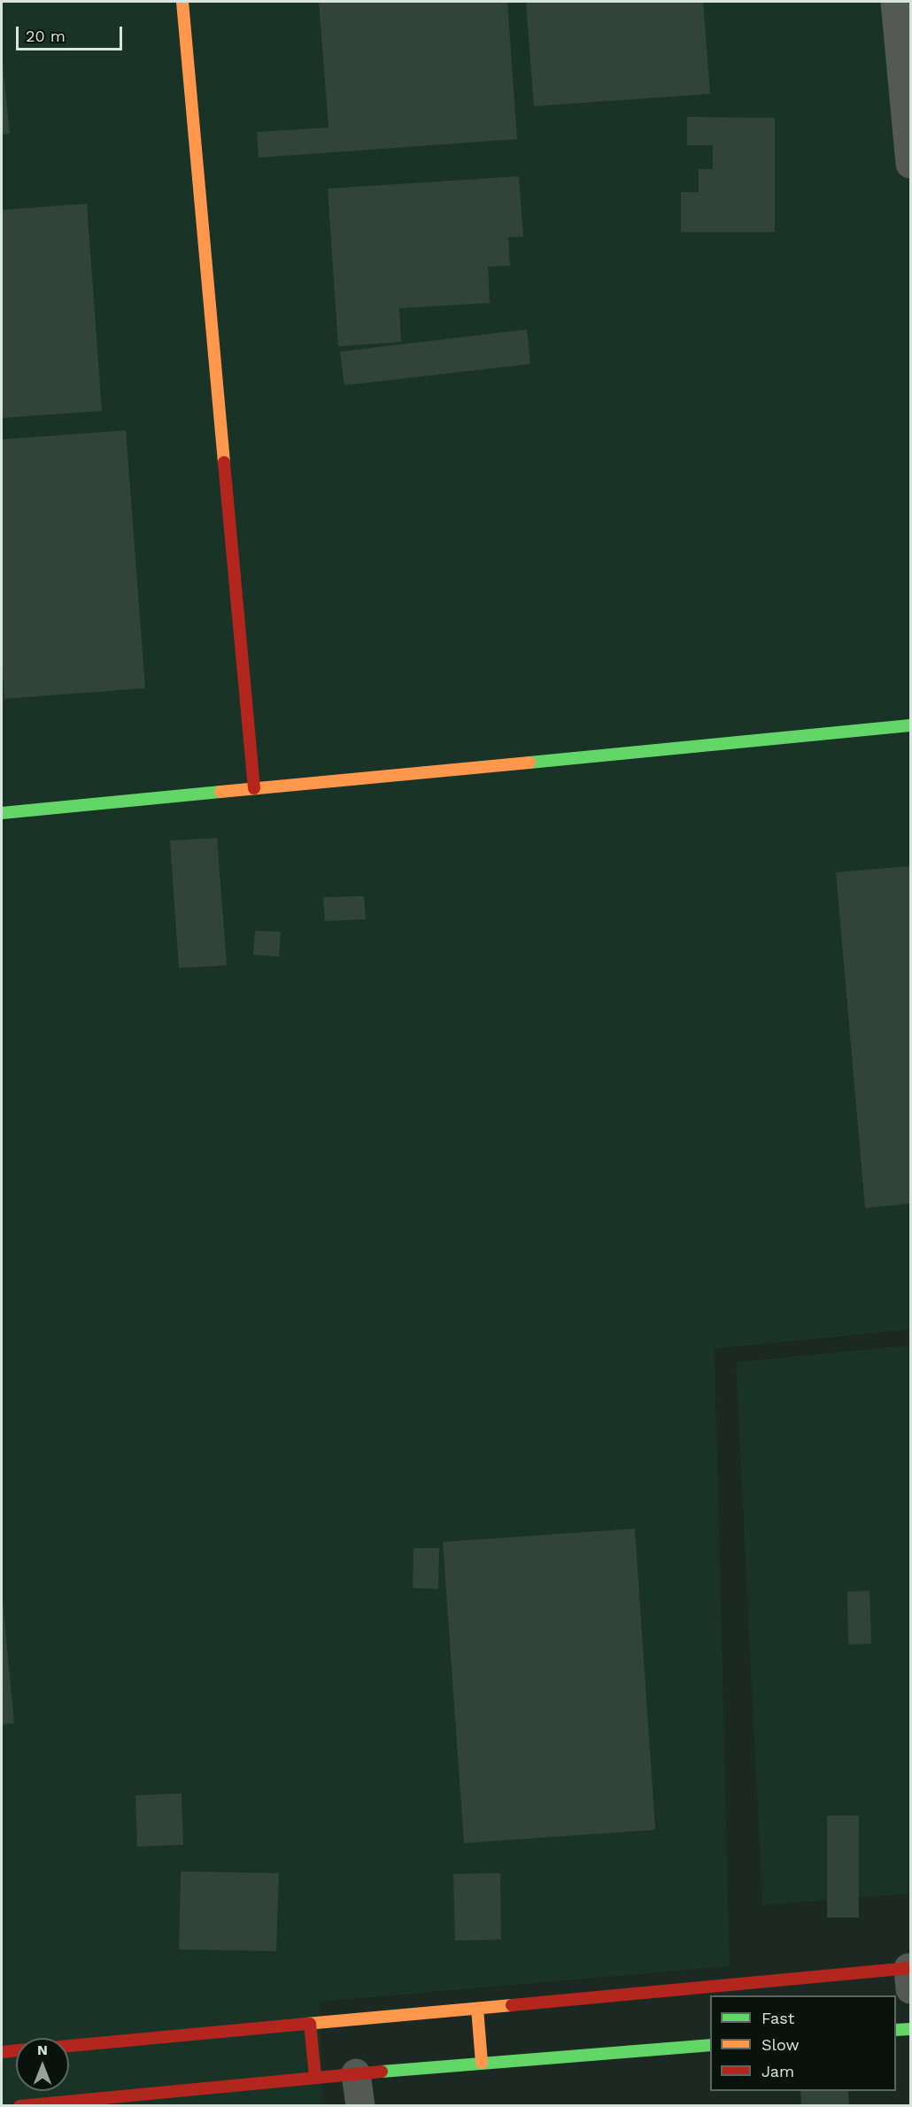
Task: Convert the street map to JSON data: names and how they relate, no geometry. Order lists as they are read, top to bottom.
{
  "legend": ["Fast", "Slow", "Jam"],
  "scale_bar": "20 m",
  "north": "top"
}
